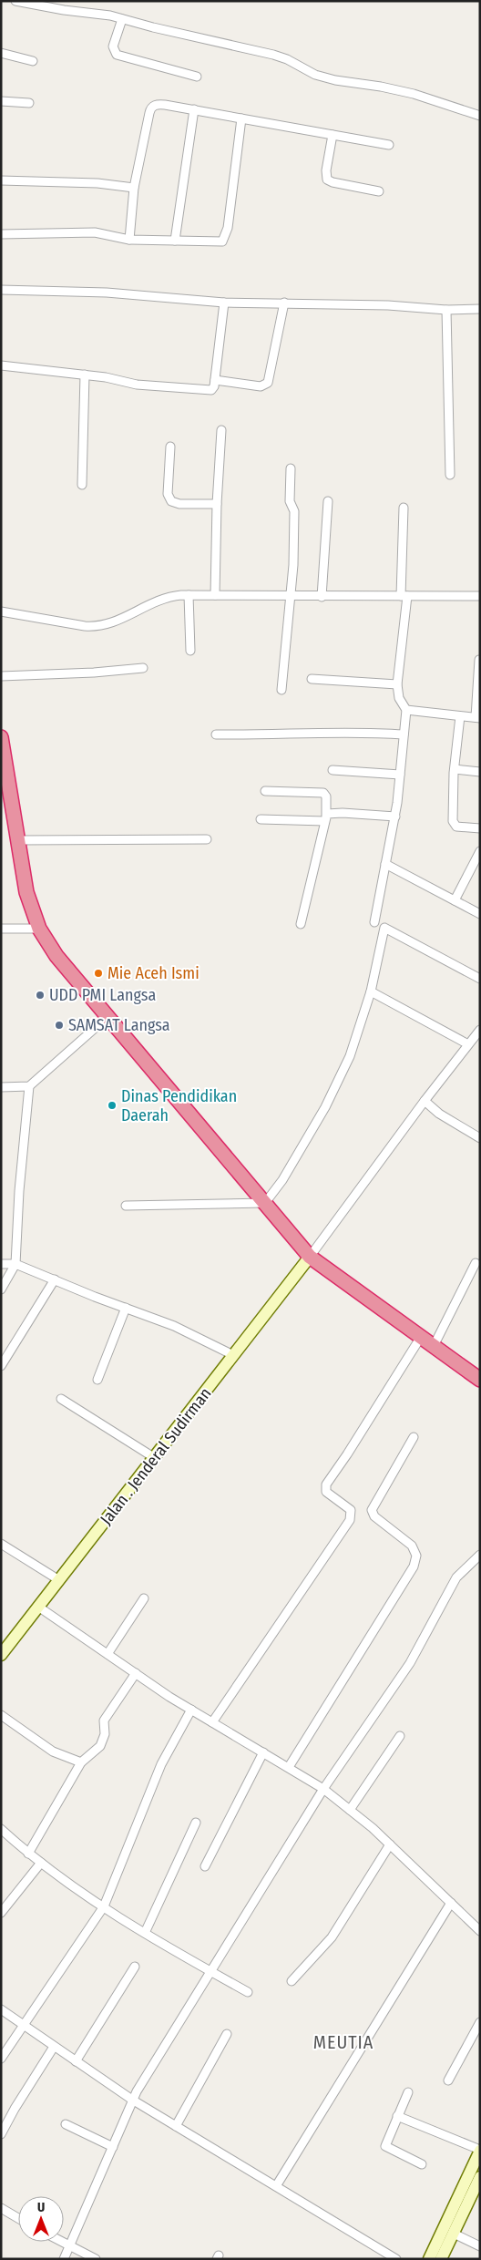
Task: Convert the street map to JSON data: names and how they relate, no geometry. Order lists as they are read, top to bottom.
{
  "streets": {
    "street": ["Jalan . Jenderal Sudirman"]
  },
  "districts": ["MEUTIA"],
  "places": [
    "Mie Aceh Ismi",
    "UDD PMI Langsa",
    "SAMSAT Langsa",
    "Dinas Pendidikan Daerah"
  ],
  "north": "top"
}
